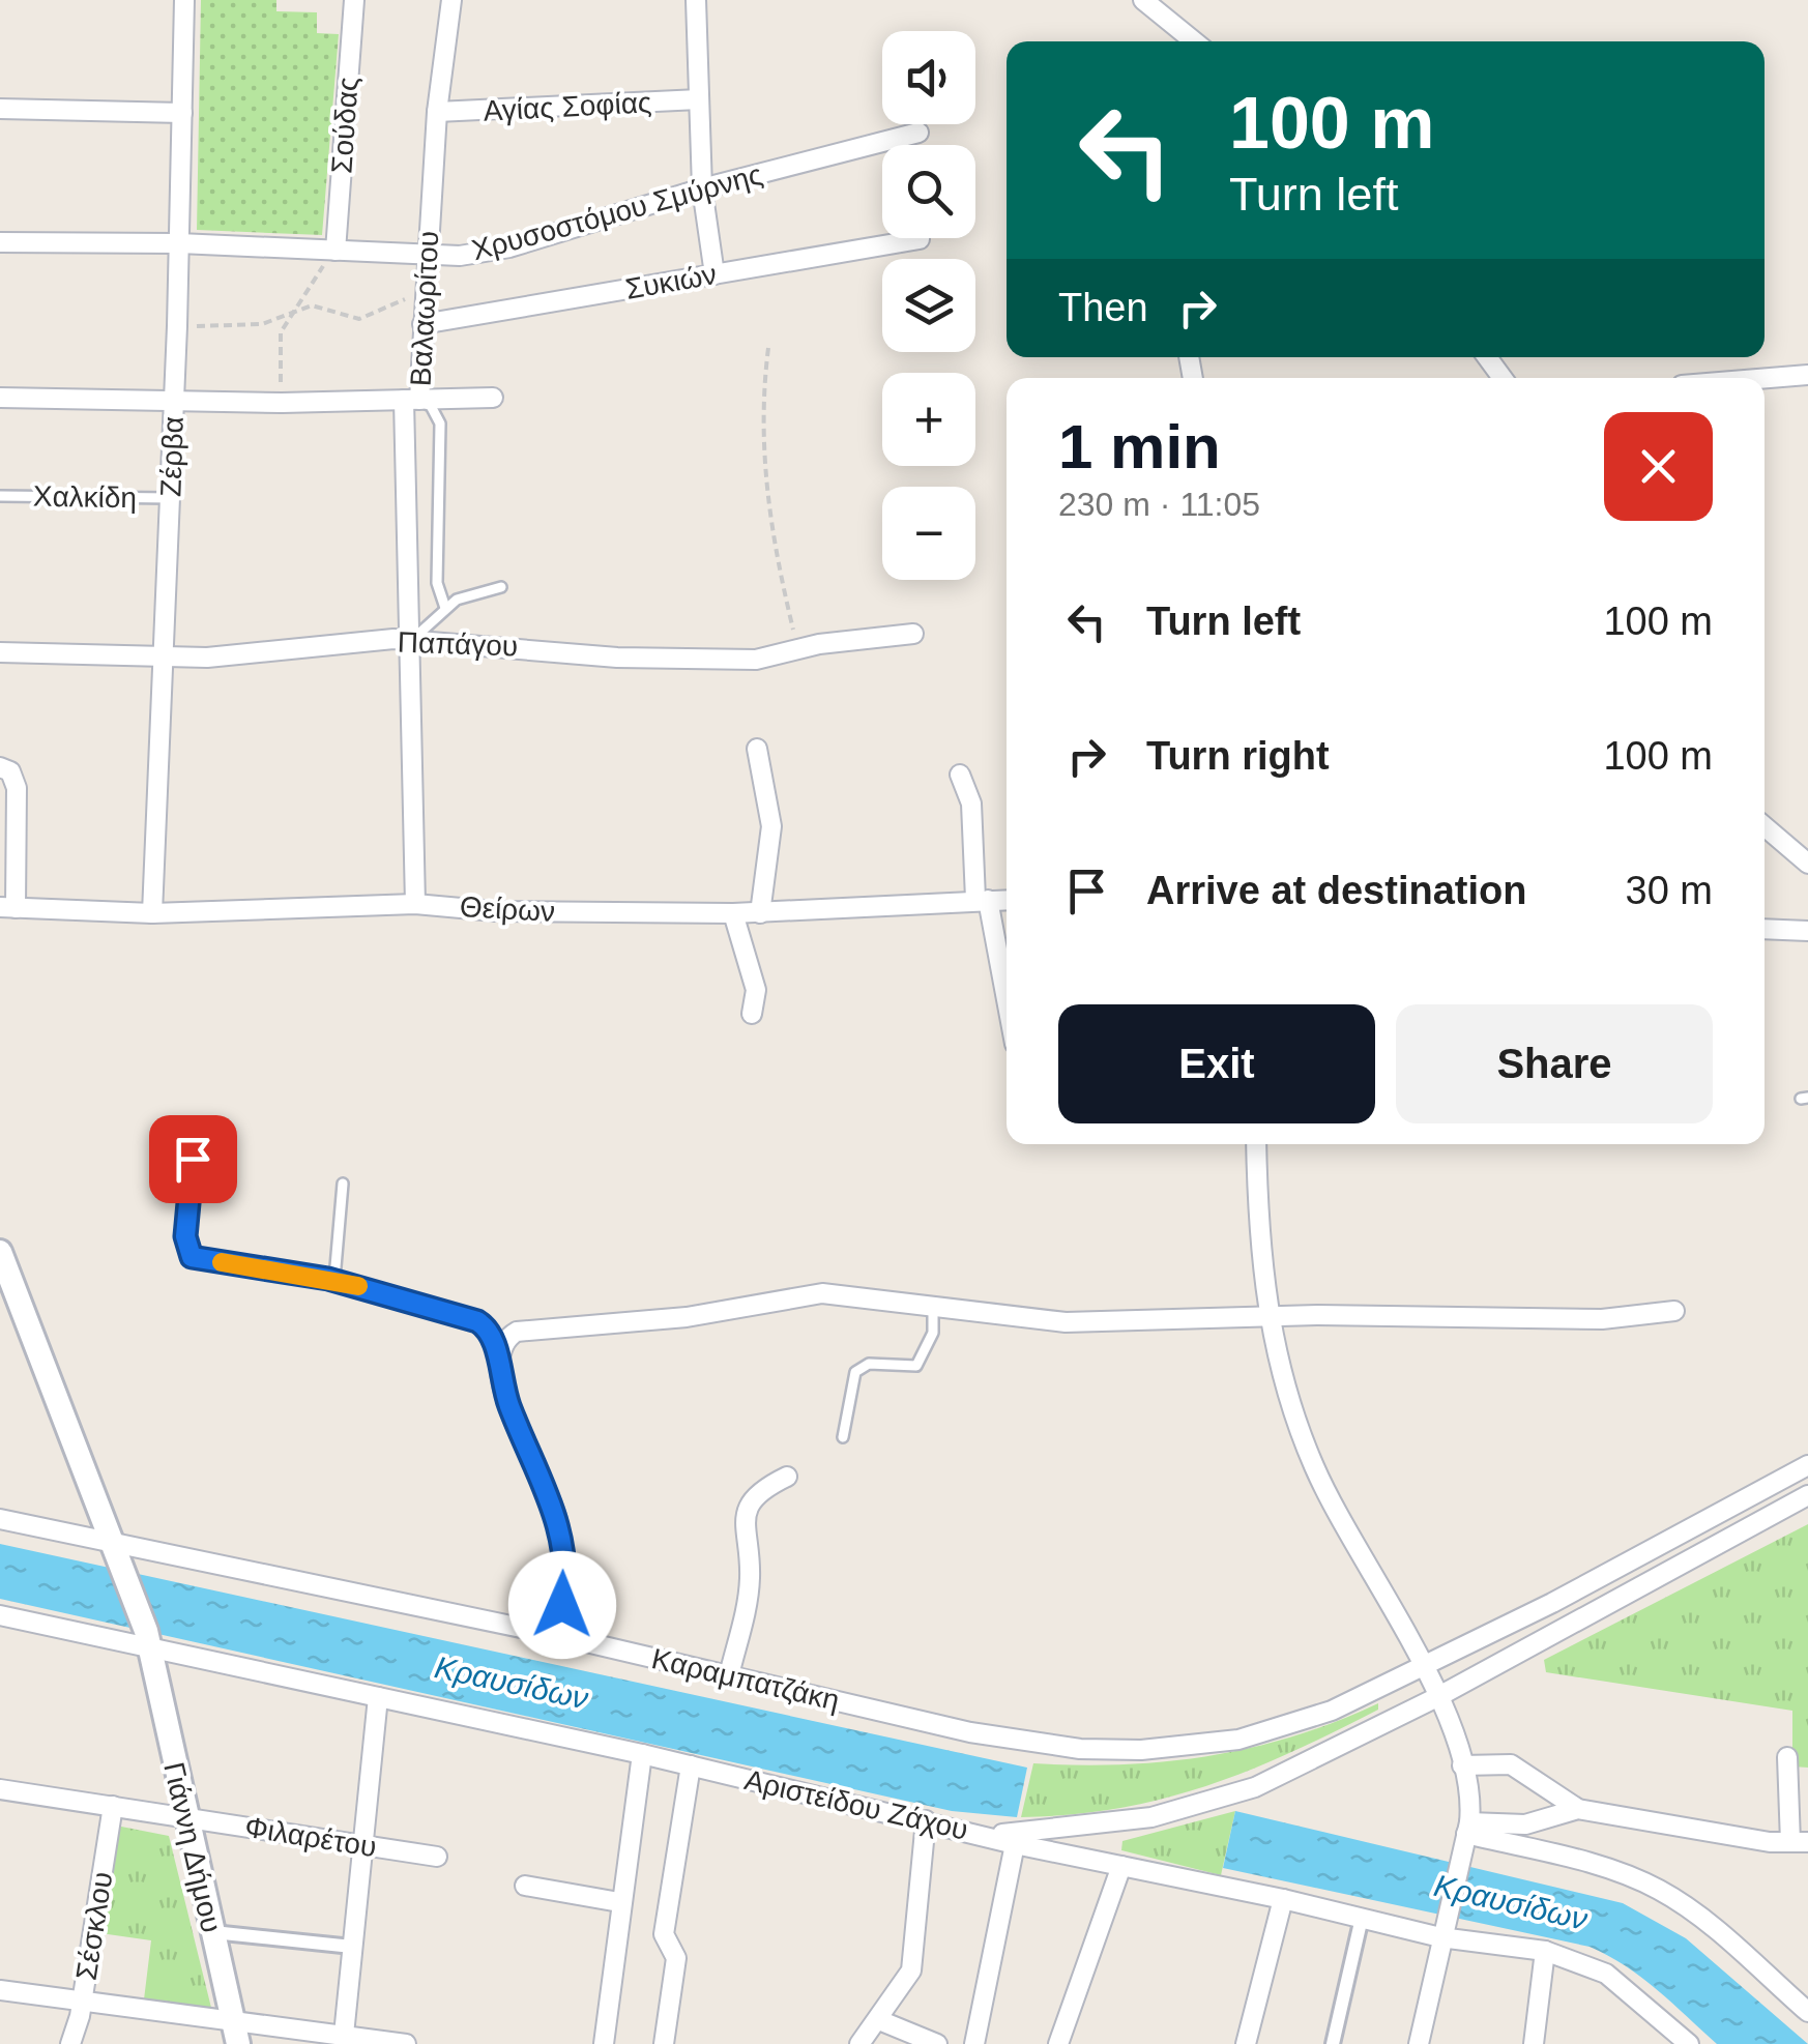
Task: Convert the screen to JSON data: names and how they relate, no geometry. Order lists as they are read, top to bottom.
{
  "streets": {
    "street": [
      "Αγίας Σοφίας",
      "Σούδας",
      "Χρυσοστόμου Σμύρνης",
      "Συκιών",
      "Βαλαωρίτου",
      "Ζέρβα",
      "Παπάγου",
      "Θείρων",
      "Καραμπατζάκη",
      "Αριστείδου Ζάχου",
      "Φιλαρέτου",
      "Γιάννη Δήμου",
      "Σέσκλου"
    ],
    "lane": ["Χαλκίδη"]
  },
  "crossings": [
    ["Αγίας Σοφίας", "Βαλαωρίτου"],
    ["Σούδας", "Χρυσοστόμου Σμύρνης"],
    ["Χρυσοστόμου Σμύρνης", "Βαλαωρίτου"],
    ["Χρυσοστόμου Σμύρνης", "Ζέρβα"],
    ["Συκιών", "Βαλαωρίτου"],
    ["Βαλαωρίτου", "Παπάγου"],
    ["Βαλαωρίτου", "Θείρων"],
    ["Ζέρβα", "Χαλκίδη"],
    ["Ζέρβα", "Παπάγου"],
    ["Ζέρβα", "Θείρων"],
    ["Καραμπατζάκη", "Γιάννη Δήμου"],
    ["Αριστείδου Ζάχου", "Γιάννη Δήμου"],
    ["Φιλαρέτου", "Γιάννη Δήμου"],
    ["Φιλαρέτου", "Σέσκλου"]
  ],
  "water": ["Κραυσίδων"],
  "page": {
    "map_buttons": ["+", "−"],
    "turn": ["100 m", "Turn left"],
    "then": "Then",
    "heading": ["1 min", "230 m · 11:05"],
    "list": [
      {
        "name": "Turn left",
        "value": "100 m"
      },
      {
        "name": "Turn right",
        "value": "100 m"
      },
      {
        "name": "Arrive at destination",
        "value": "30 m"
      }
    ],
    "buttons": ["Exit", "Share"]
  }
}
